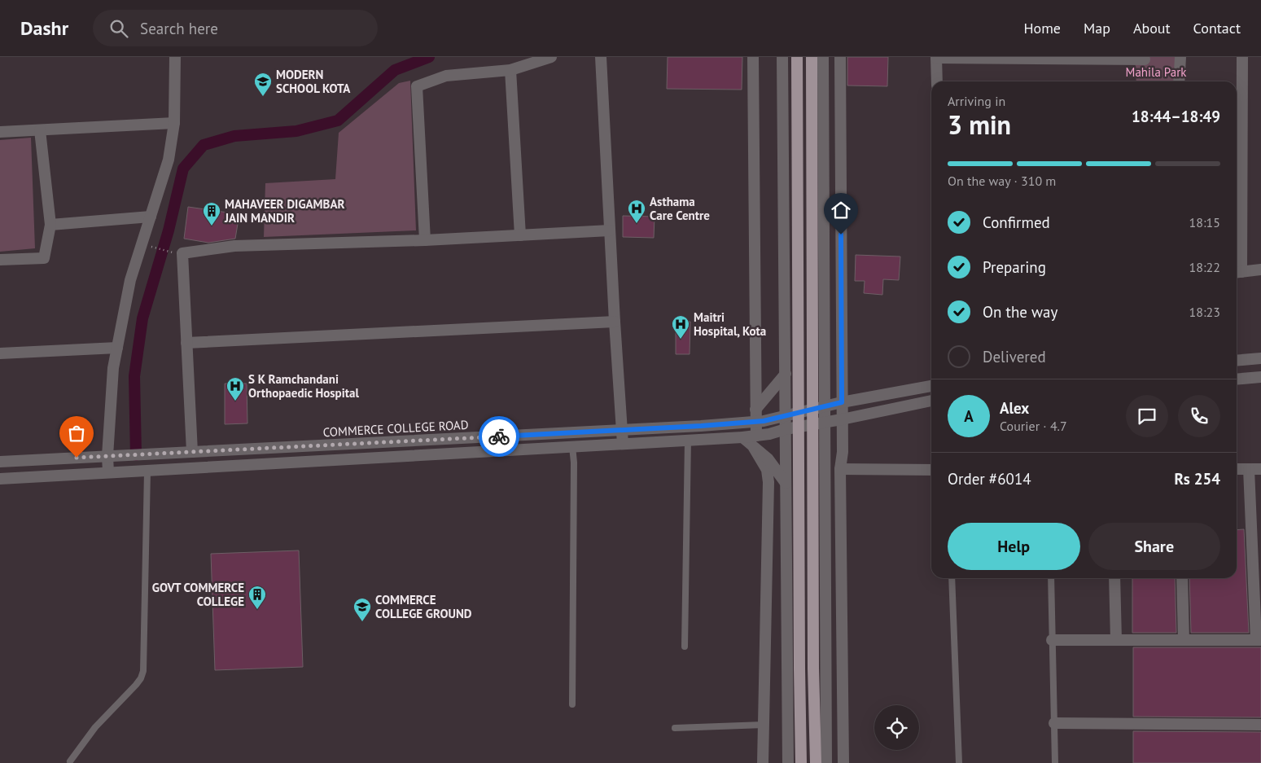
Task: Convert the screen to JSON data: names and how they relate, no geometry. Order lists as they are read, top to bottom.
{
  "streets": {
    "street": ["COMMERCE COLLEGE ROAD"]
  },
  "parks": ["Mahila Park"],
  "places": {
    "school or university": ["MODERN SCHOOL KOTA", "COMMERCE COLLEGE GROUND"],
    "hospital": ["Asthama Care Centre", "Maitri Hospital, Kota", "S K Ramchandani Orthopaedic Hospital"],
    "building": ["MAHAVEER DIGAMBAR JAIN MANDIR", "GOVT COMMERCE COLLEGE"]
  },
  "page": {
    "header": "Dashr",
    "search": "Search here",
    "nav": [
      "Home",
      "Map",
      "About",
      "Contact"
    ],
    "heading": ["3 min", "Arriving in", "18:44–18:49"],
    "panel": [
      "Alex",
      "Courier · 4.7",
      "Order #6014",
      "Rs 254"
    ],
    "bar": "On the way · 310 m",
    "list": [
      ["Confirmed", "18:15"],
      ["Preparing", "18:22"],
      ["On the way", "18:23"],
      "Delivered"
    ],
    "round": "A",
    "buttons": ["Help", "Share"]
  }
}
